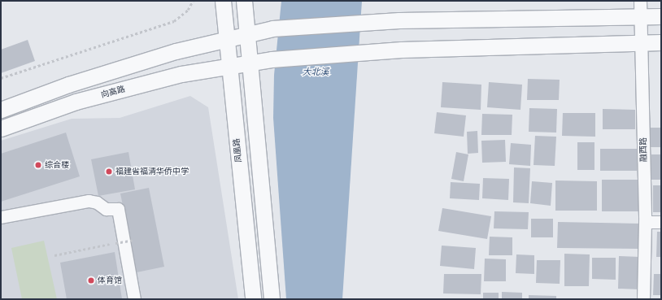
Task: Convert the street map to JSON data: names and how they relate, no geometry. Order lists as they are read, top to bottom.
{
  "streets": {
    "street": ["向高路", "融西路", "凤凰路"]
  },
  "crossings": [
    ["向高路", "融西路"],
    ["向高路", "凤凰路"]
  ],
  "water": ["大北溪"],
  "places": ["综合楼", "福建省福清华侨中学", "体育馆"]
}
